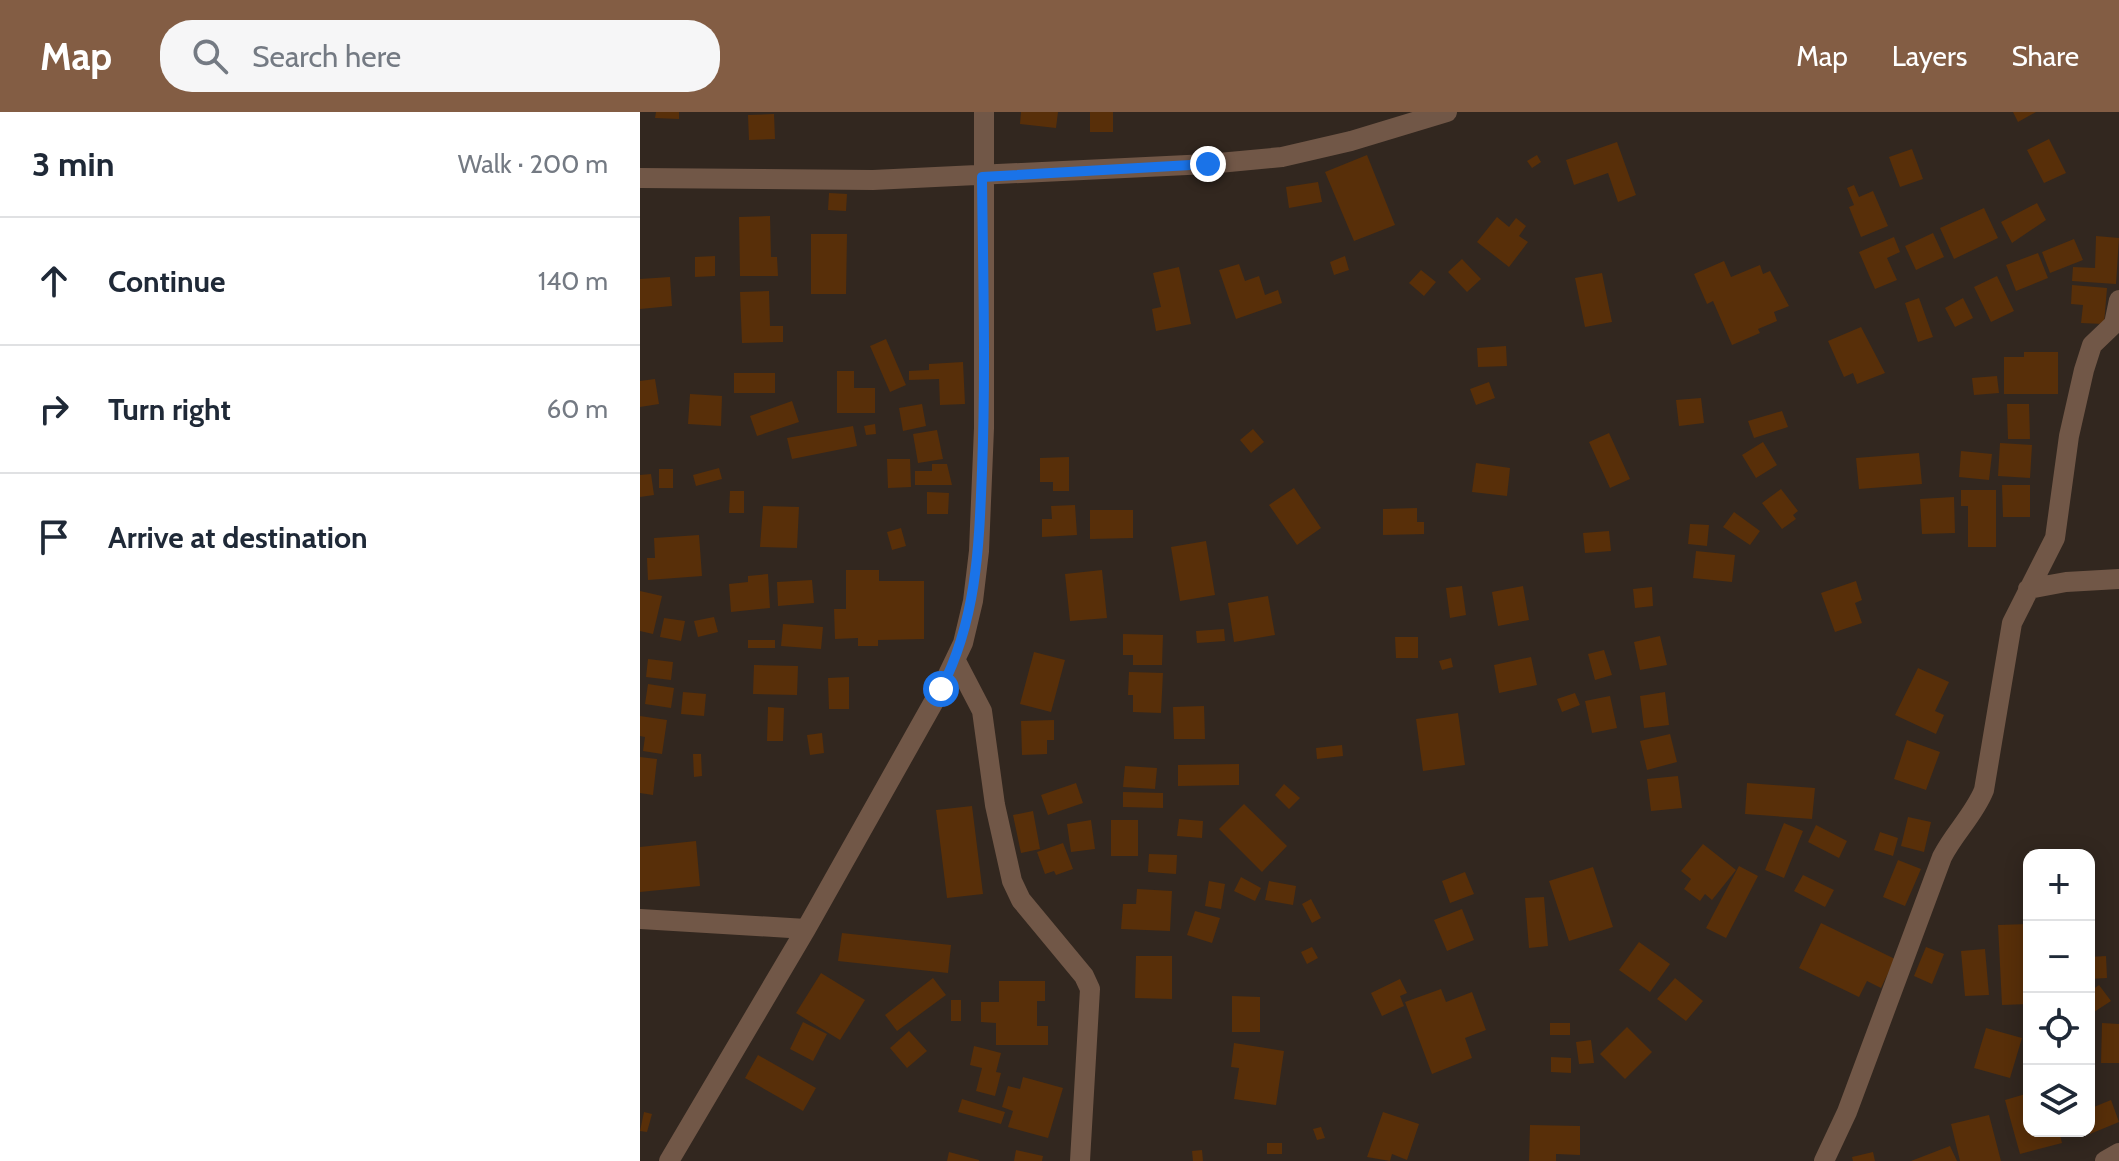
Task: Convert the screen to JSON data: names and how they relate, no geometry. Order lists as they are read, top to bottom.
{
  "page": {
    "header": "Map",
    "search": "Search here",
    "nav": ["Map", "Layers", "Share"],
    "heading": ["3 min", "Walk · 200 m"],
    "list": [
      ["Continue", "140 m"],
      ["Turn right", "60 m"],
      "Arrive at destination"
    ],
    "map_buttons": ["+", "−"]
  }
}
